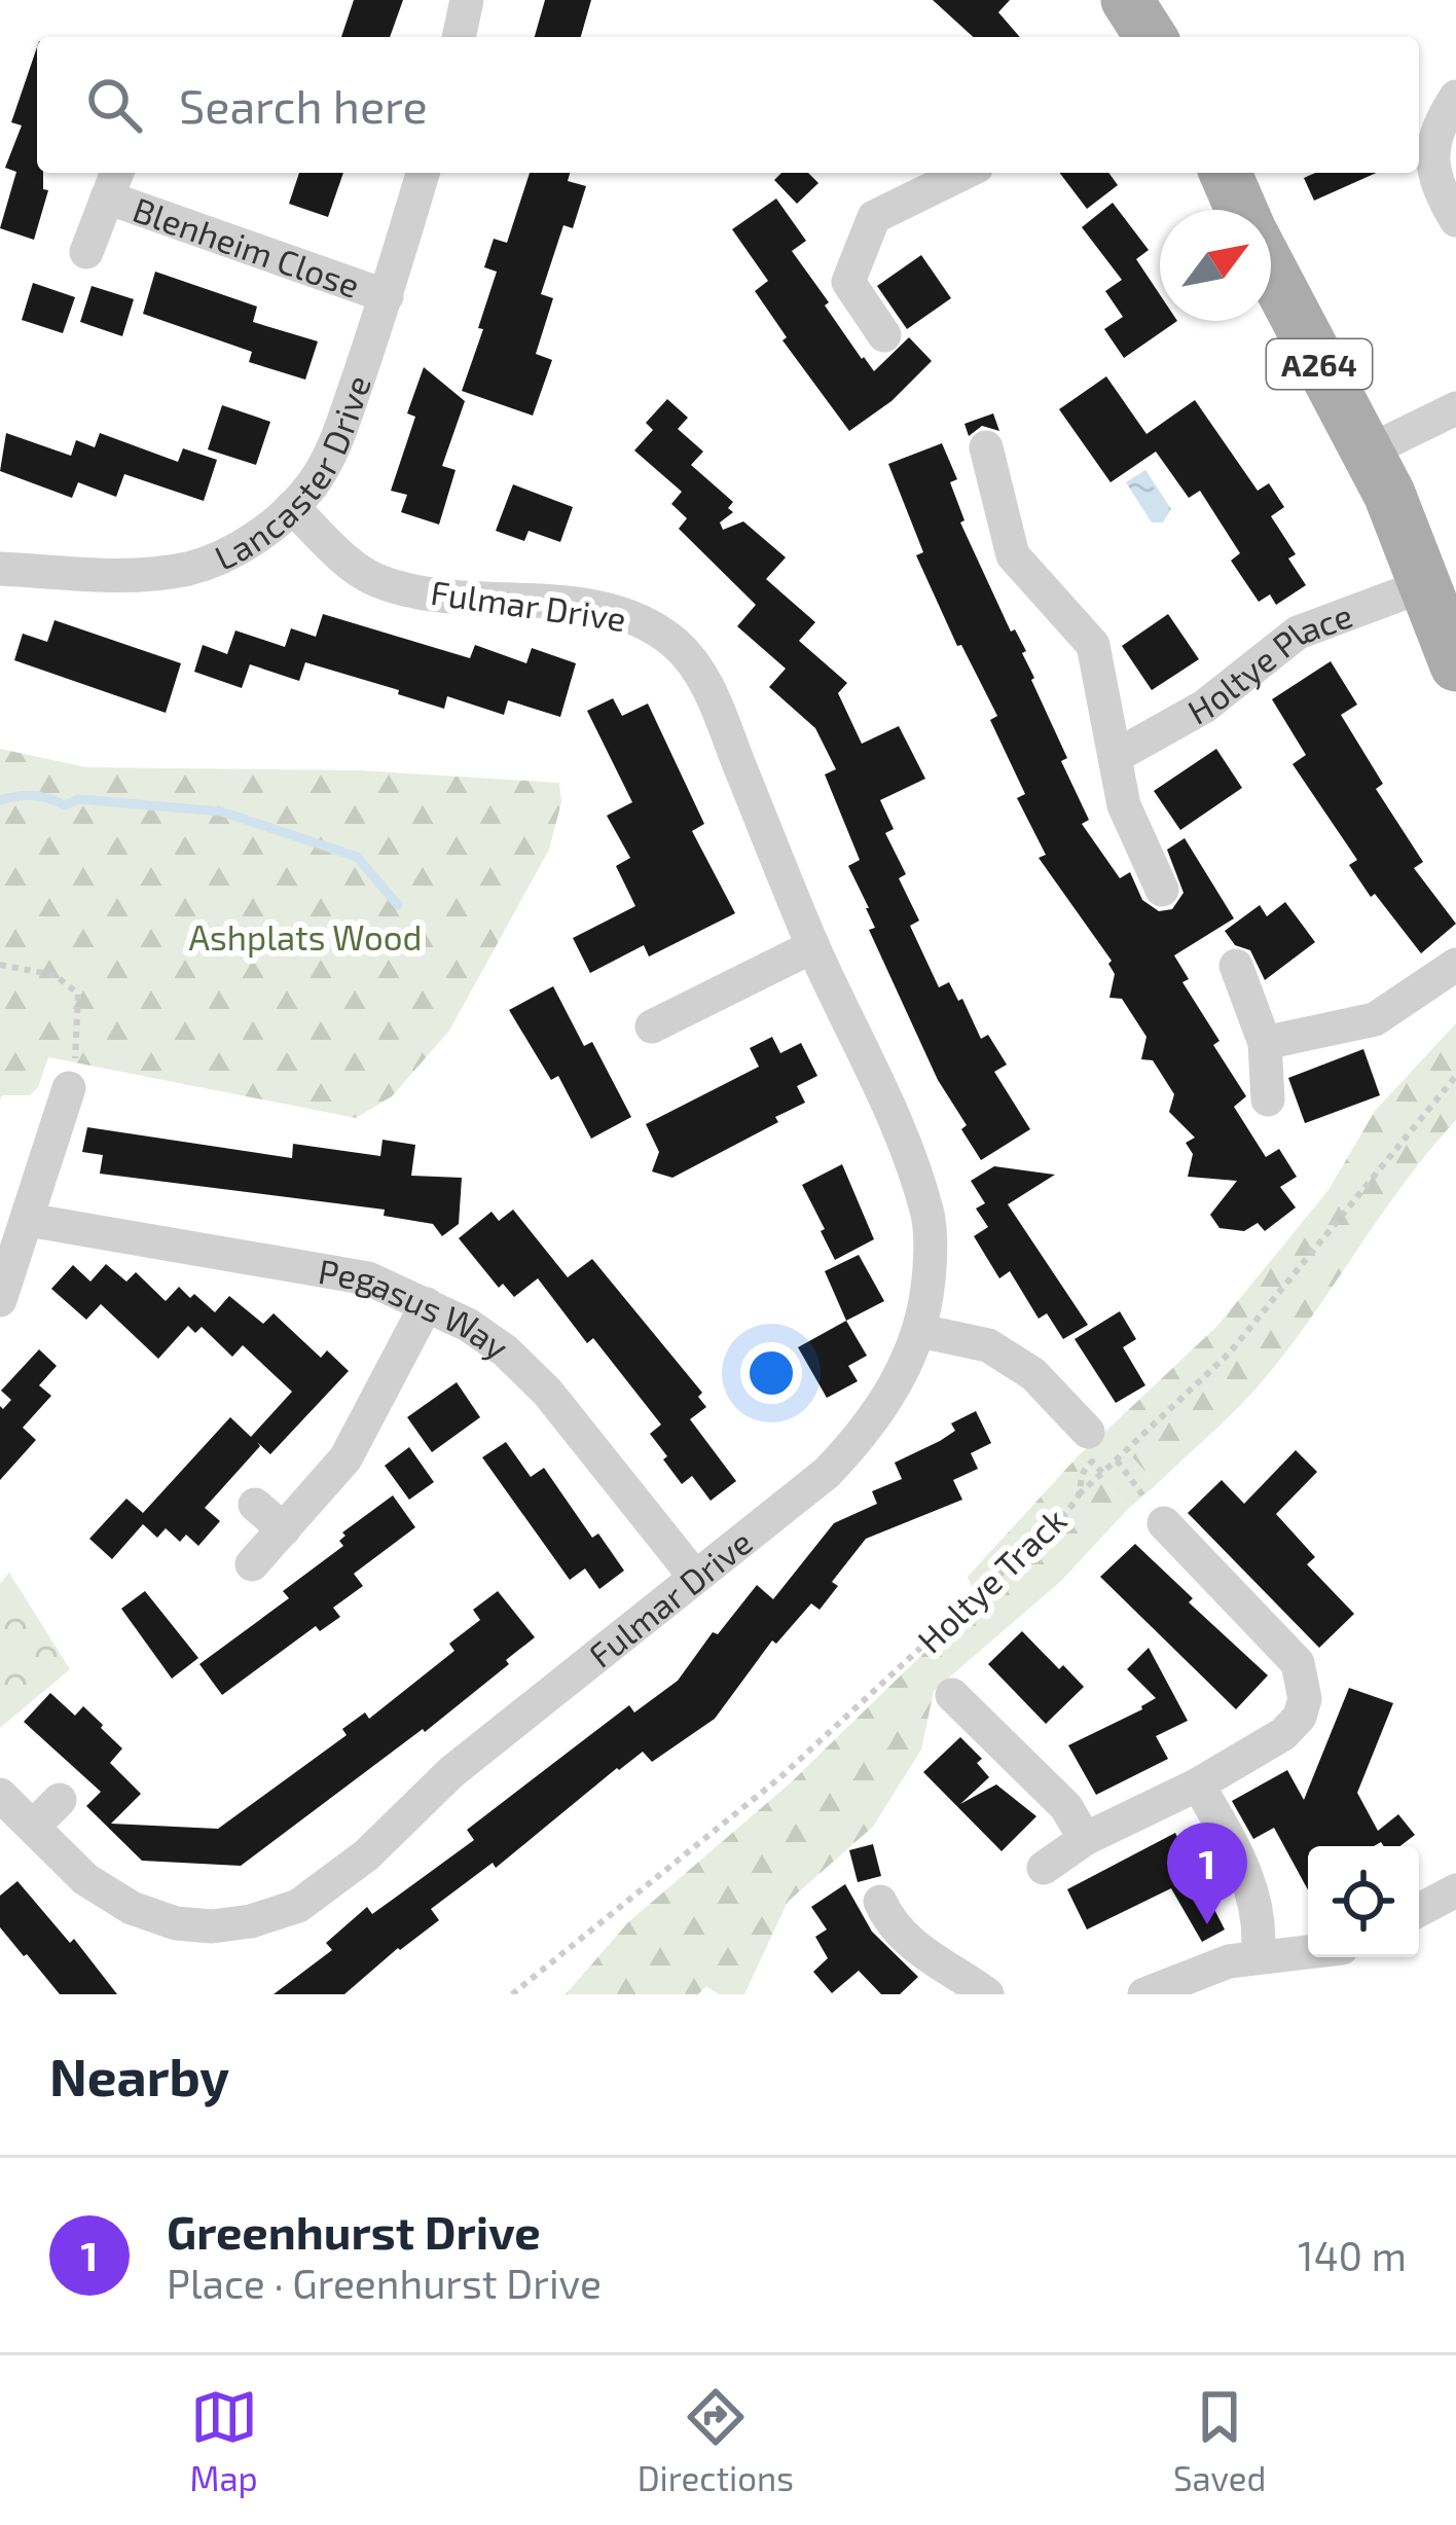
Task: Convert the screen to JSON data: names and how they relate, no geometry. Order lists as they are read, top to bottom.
{
  "streets": {
    "main road": ["A264"],
    "street": [
      "Blenheim Close",
      "Lancaster Drive",
      "Fulmar Drive",
      "Holtye Place",
      "Pegasus Way"
    ],
    "path": ["Holtye Track"]
  },
  "crossings": [
    ["Blenheim Close", "Lancaster Drive"],
    ["A264", "Holtye Place"],
    ["Lancaster Drive", "Fulmar Drive"],
    ["Fulmar Drive", "Pegasus Way"]
  ],
  "parks": ["Ashplats Wood"],
  "north": "top right",
  "page": {
    "search": "Search here",
    "pins": "1",
    "heading": "Nearby",
    "list": [
      {
        "mark": "1",
        "name": "Greenhurst Drive",
        "note": "Place · Greenhurst Drive",
        "value": "140 m"
      }
    ],
    "nav": ["Map", "Directions", "Saved"]
  }
}
